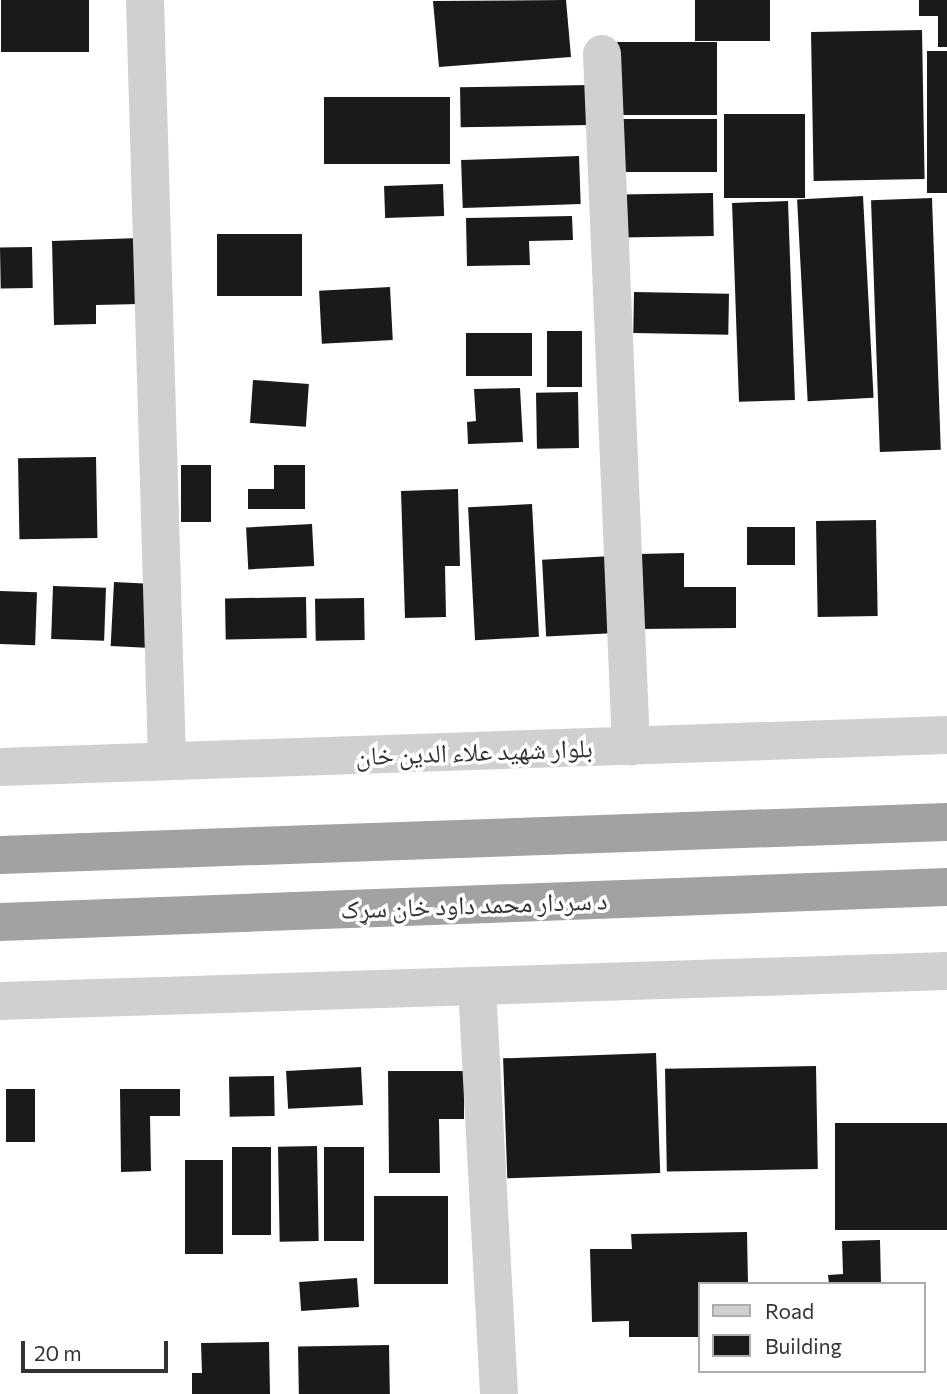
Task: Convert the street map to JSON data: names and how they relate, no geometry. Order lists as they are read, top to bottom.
{
  "streets": {
    "highway": ["د سردار محمد داود خان سړک"],
    "street": ["بلوار شهید علاء الدین خان"]
  },
  "legend": ["Road", "Building"],
  "scale_bar": "20 m"
}
